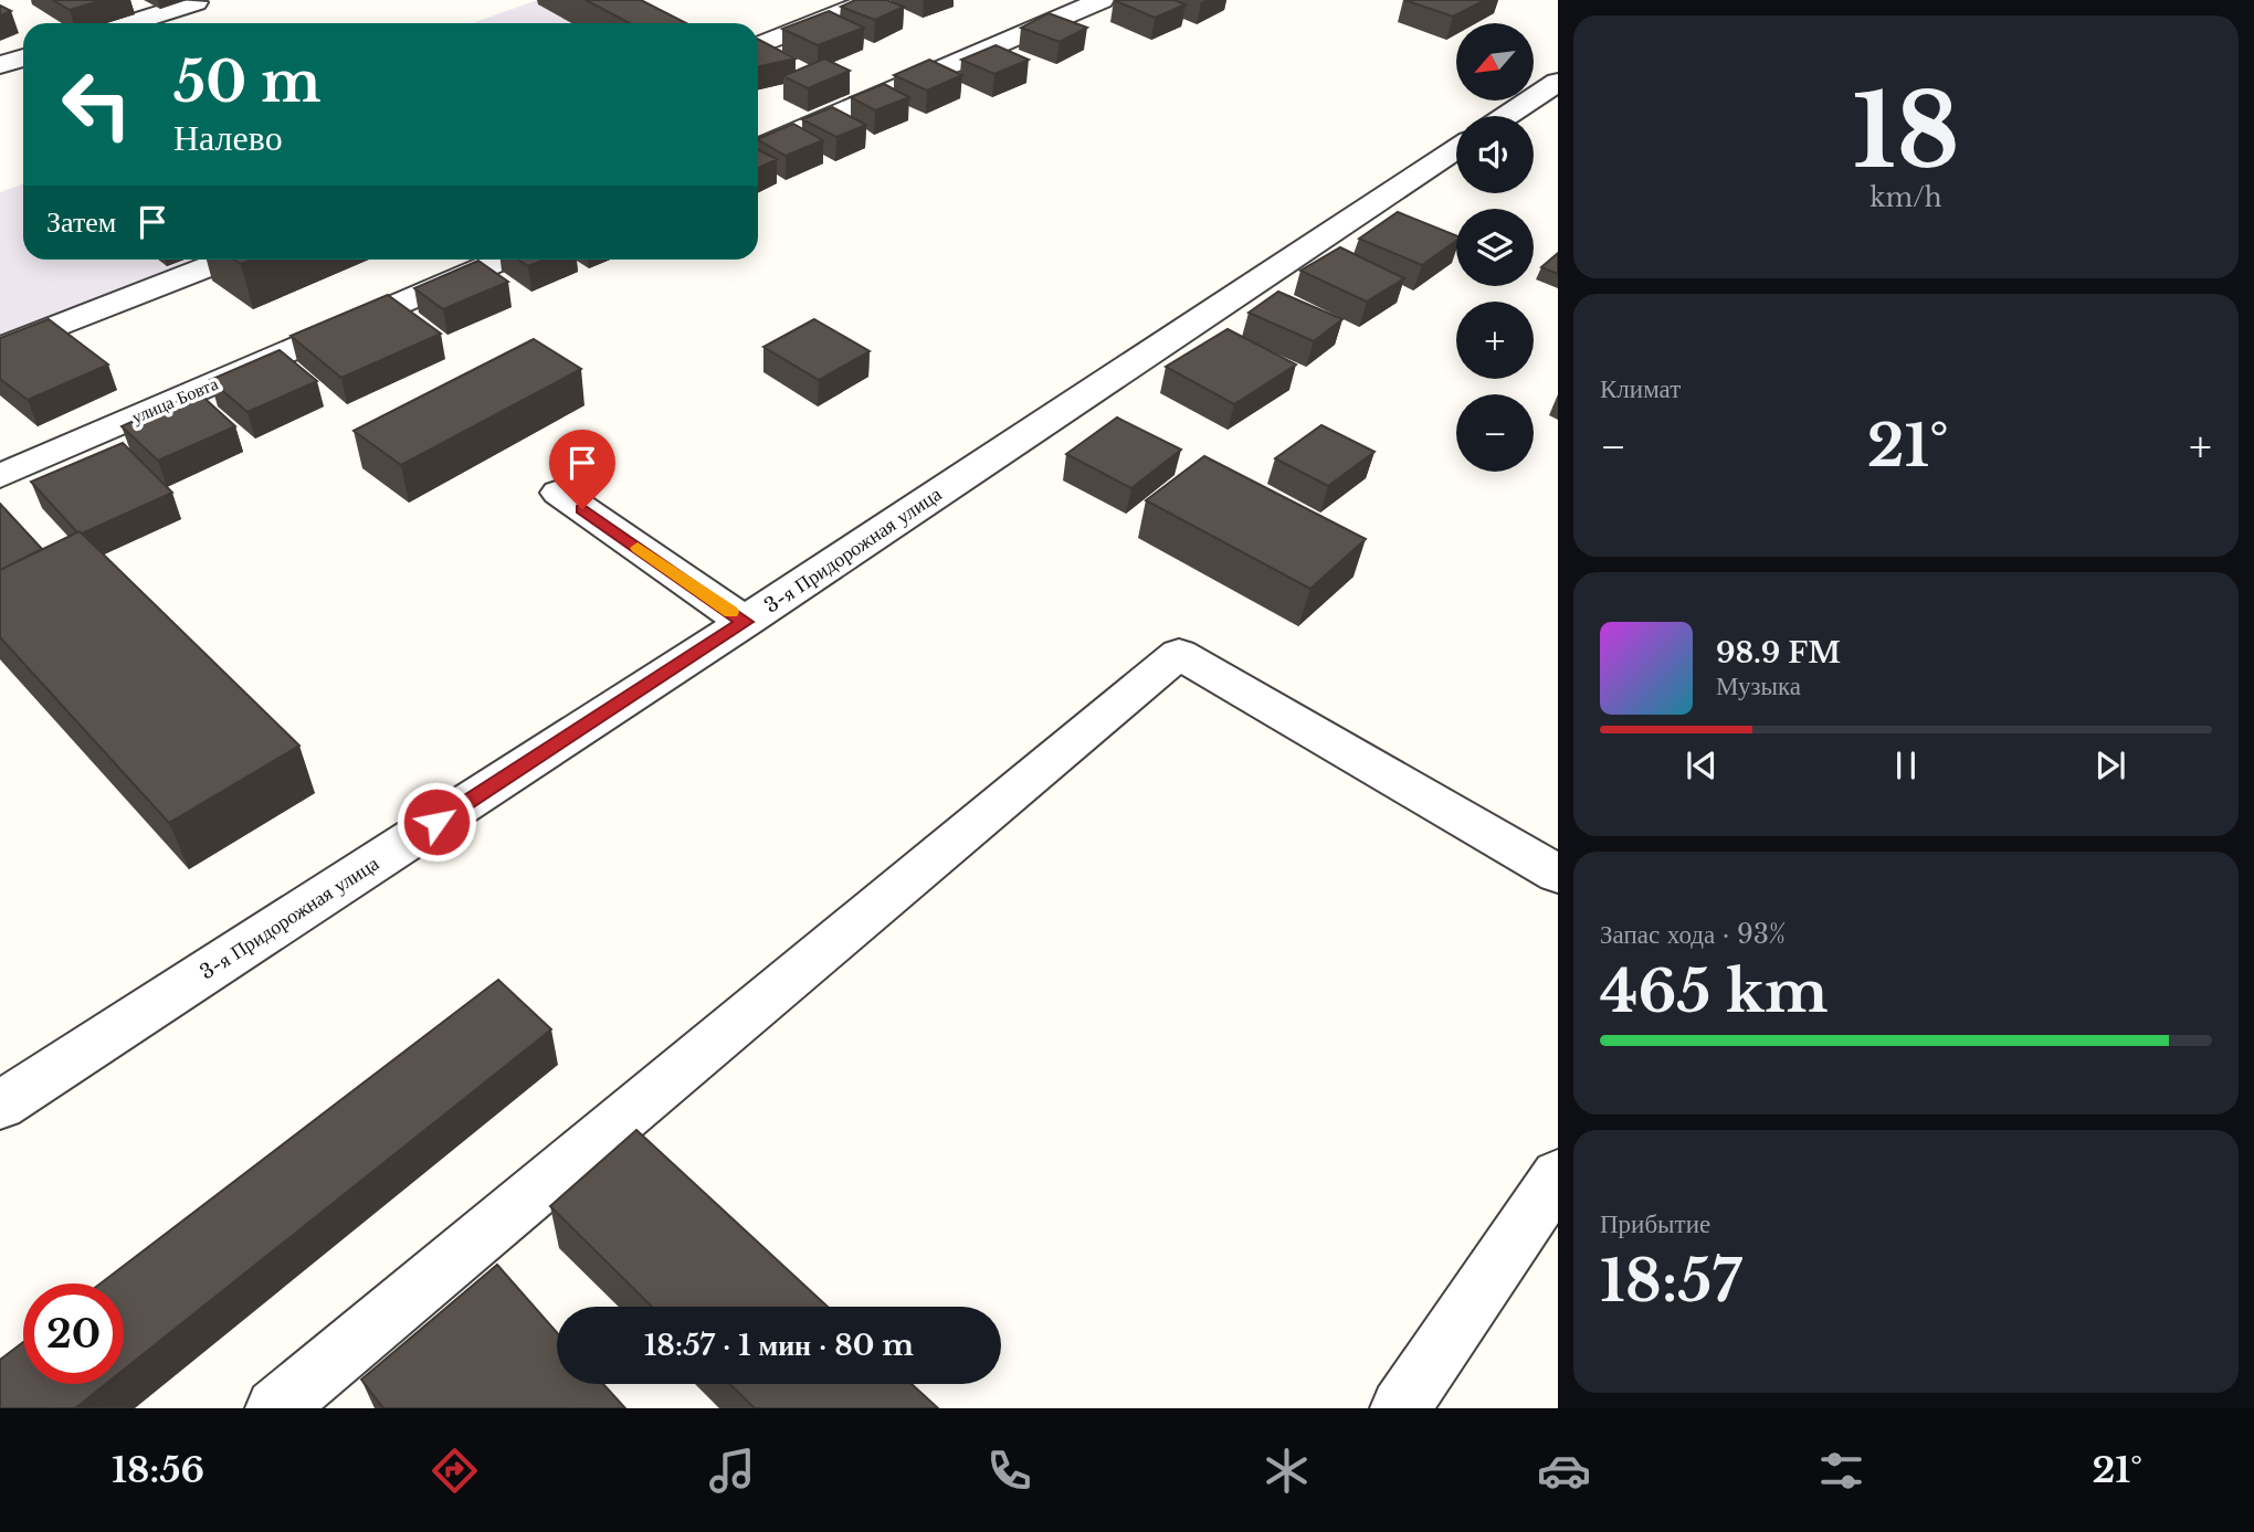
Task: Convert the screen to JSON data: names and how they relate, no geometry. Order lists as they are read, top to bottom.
{
  "streets": {
    "lane": ["улица Бовта", "3-я Придорожная улица"]
  },
  "north": "bottom left",
  "page": {
    "tile": [
      ["18", "km/h"],
      "Климат",
      ["Запас хода · 93%", "465 km"],
      ["Прибытие", "18:57"]
    ],
    "map_buttons": ["+", "−"],
    "turn": ["50 m", "Налево"],
    "then": "Затем",
    "heat": ["−", "21°", "+"],
    "song": ["98.9 FM", "Музыка"],
    "limit": "20",
    "trip": "18:57 · 1 мин · 80 m",
    "tabs": ["18:56", "21°"]
  }
}
